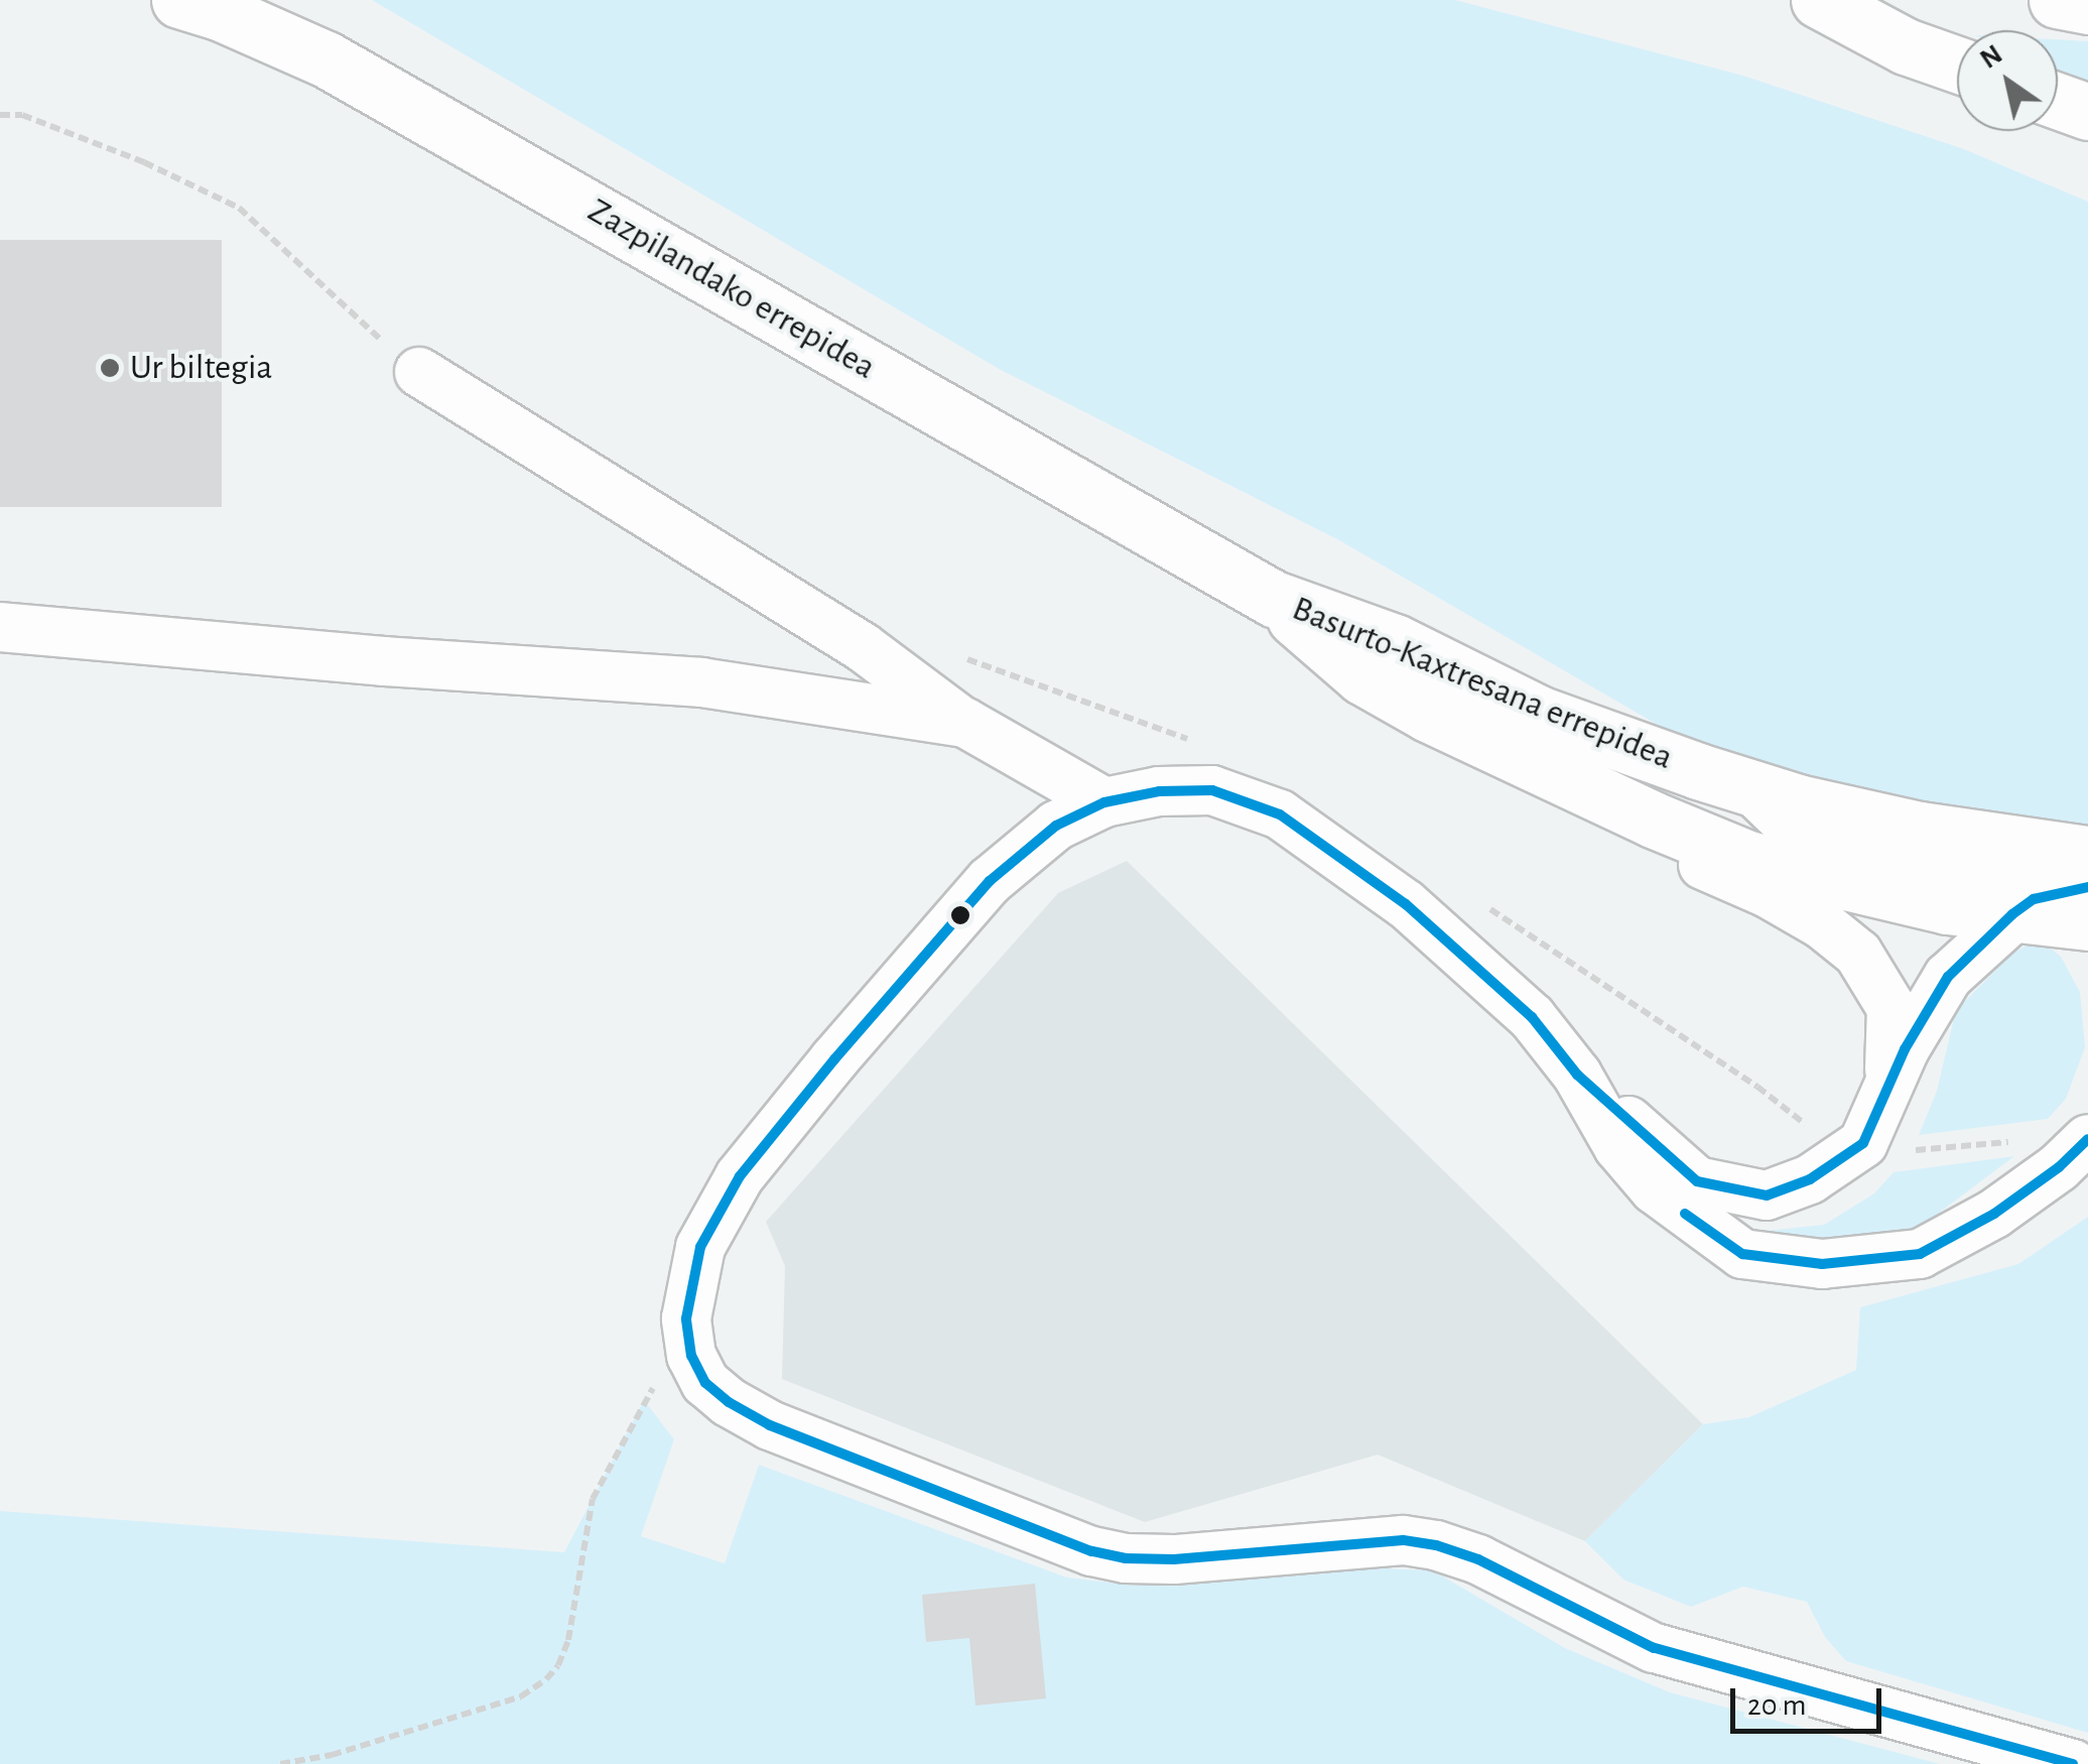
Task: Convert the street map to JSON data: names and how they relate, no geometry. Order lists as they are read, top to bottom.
{
  "streets": {
    "main road": ["Zazpilandako errepidea", "Basurto-Kaxtresana errepidea"]
  },
  "crossings": [
    ["Zazpilandako errepidea", "Basurto-Kaxtresana errepidea"]
  ],
  "places": ["Ur biltegia"],
  "scale_bar": "20 m",
  "north": "top left"
}
